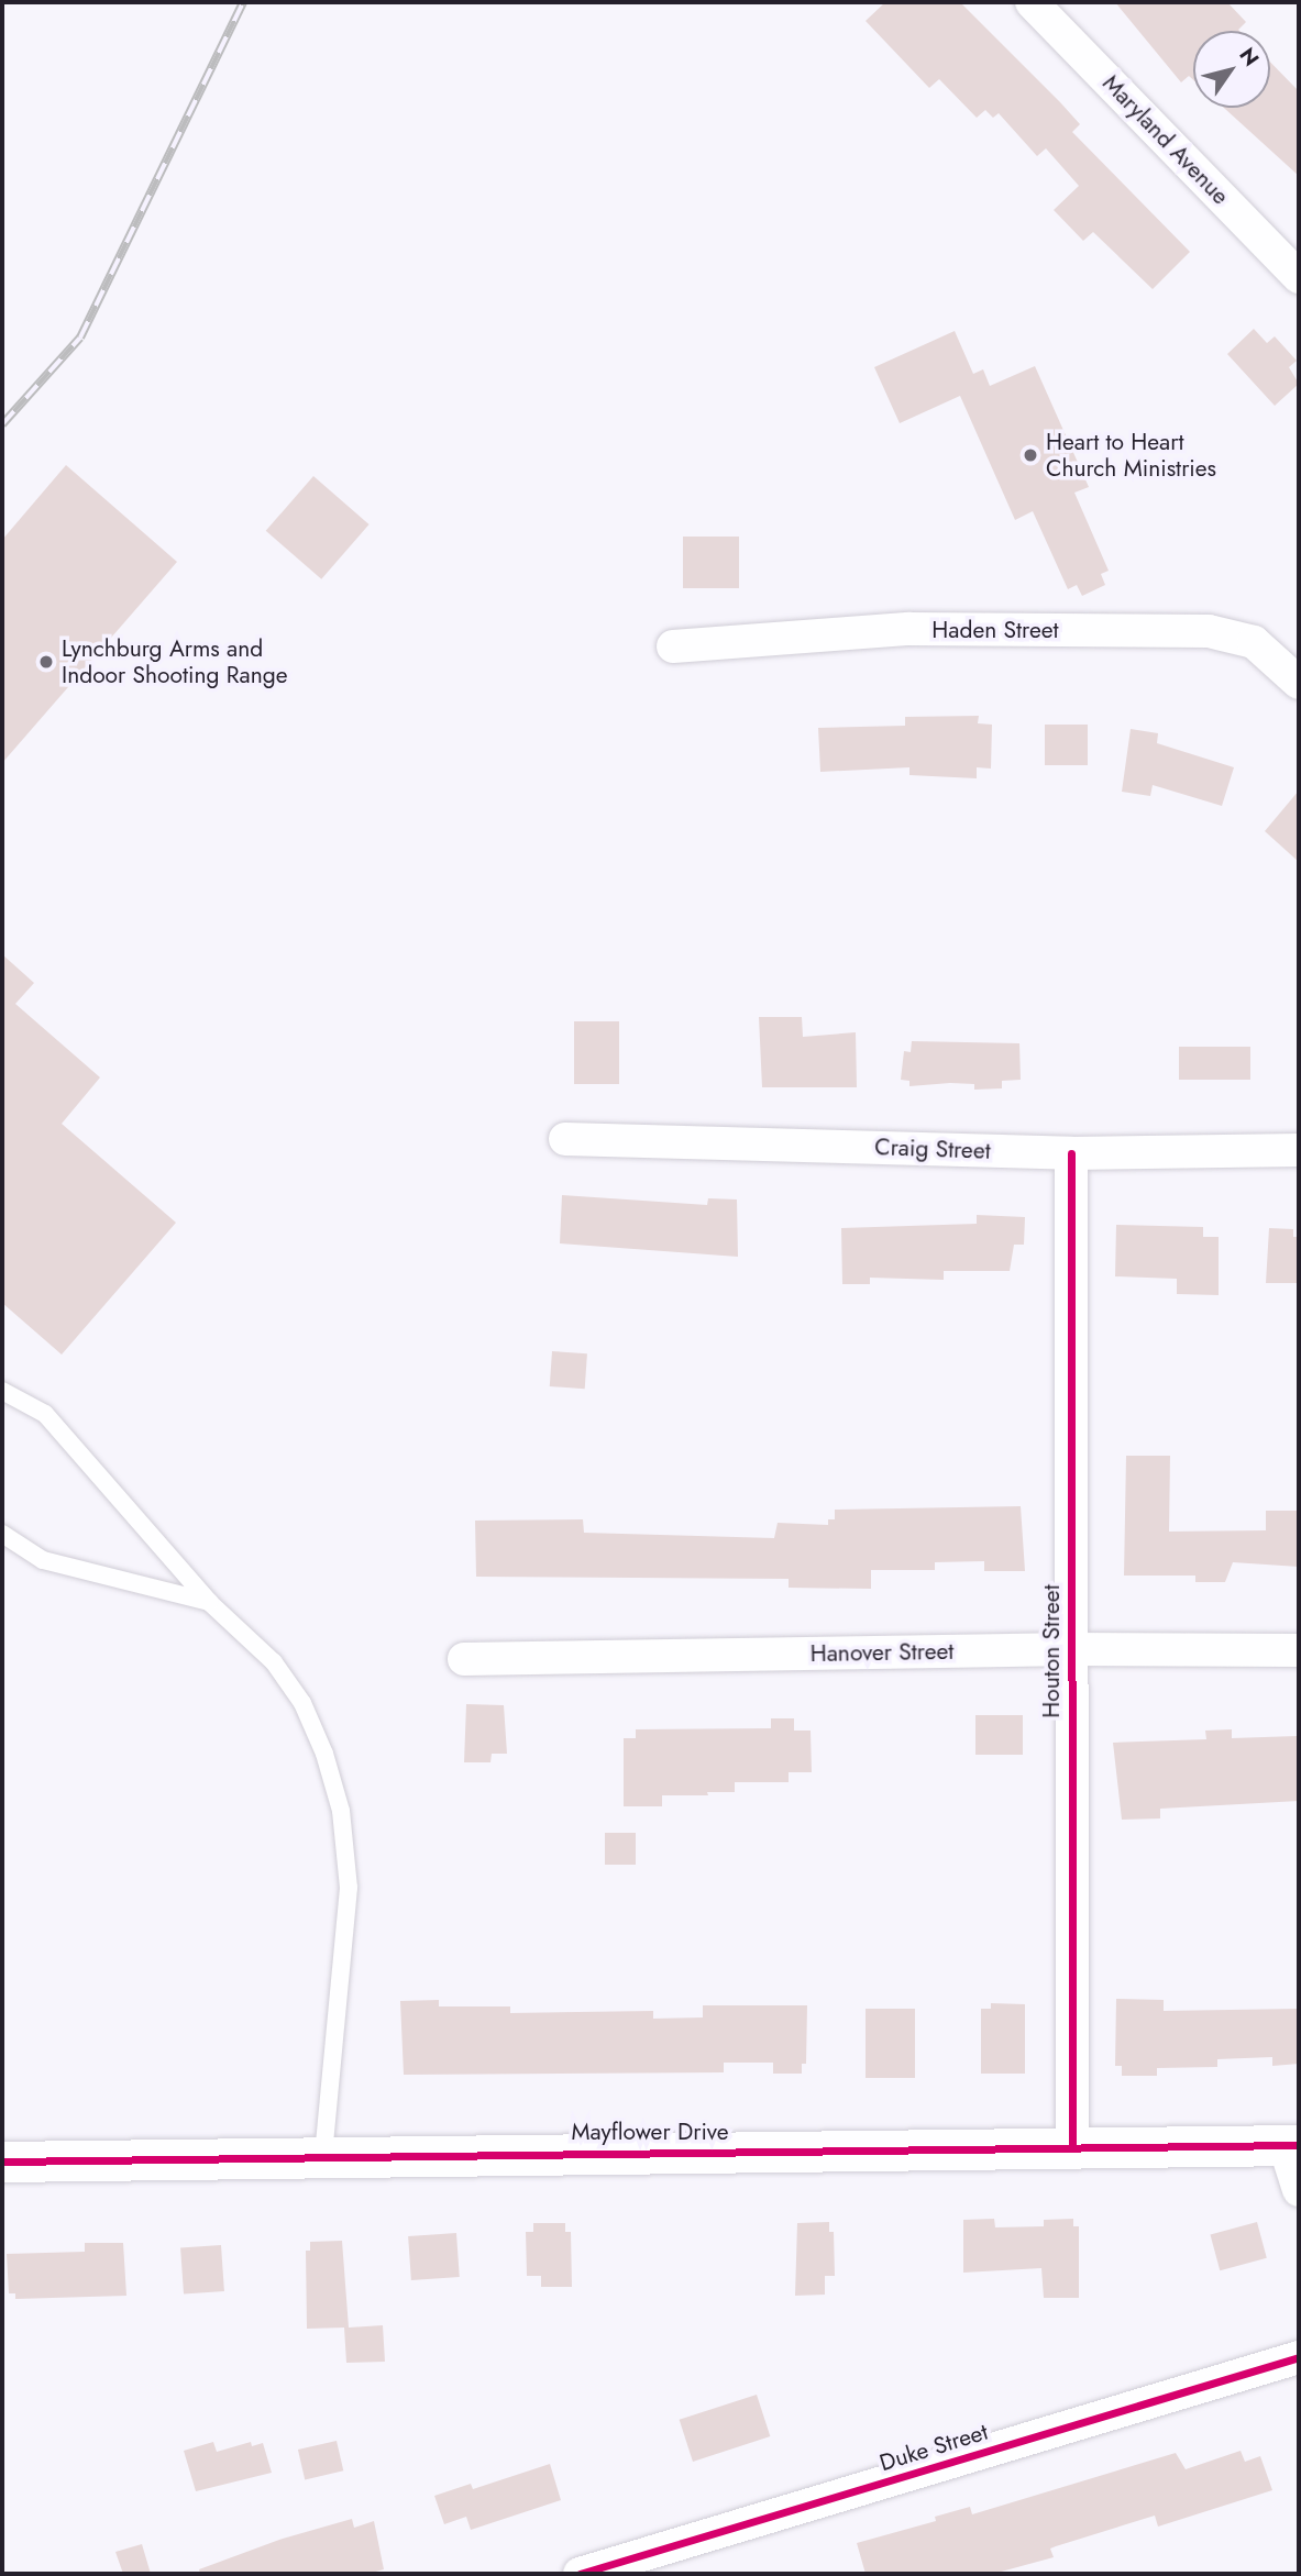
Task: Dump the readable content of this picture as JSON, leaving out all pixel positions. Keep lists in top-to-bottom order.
{
  "streets": {
    "street": [
      "Maryland Avenue",
      "Haden Street",
      "Craig Street",
      "Houton Street",
      "Hanover Street",
      "Mayflower Drive",
      "Duke Street"
    ]
  },
  "crossings": [
    ["Craig Street", "Houton Street"],
    ["Houton Street", "Hanover Street"],
    ["Houton Street", "Mayflower Drive"]
  ],
  "places": ["Heart to Heart Church Ministries", "Lynchburg Arms and Indoor Shooting Range"],
  "north": "top right"
}
